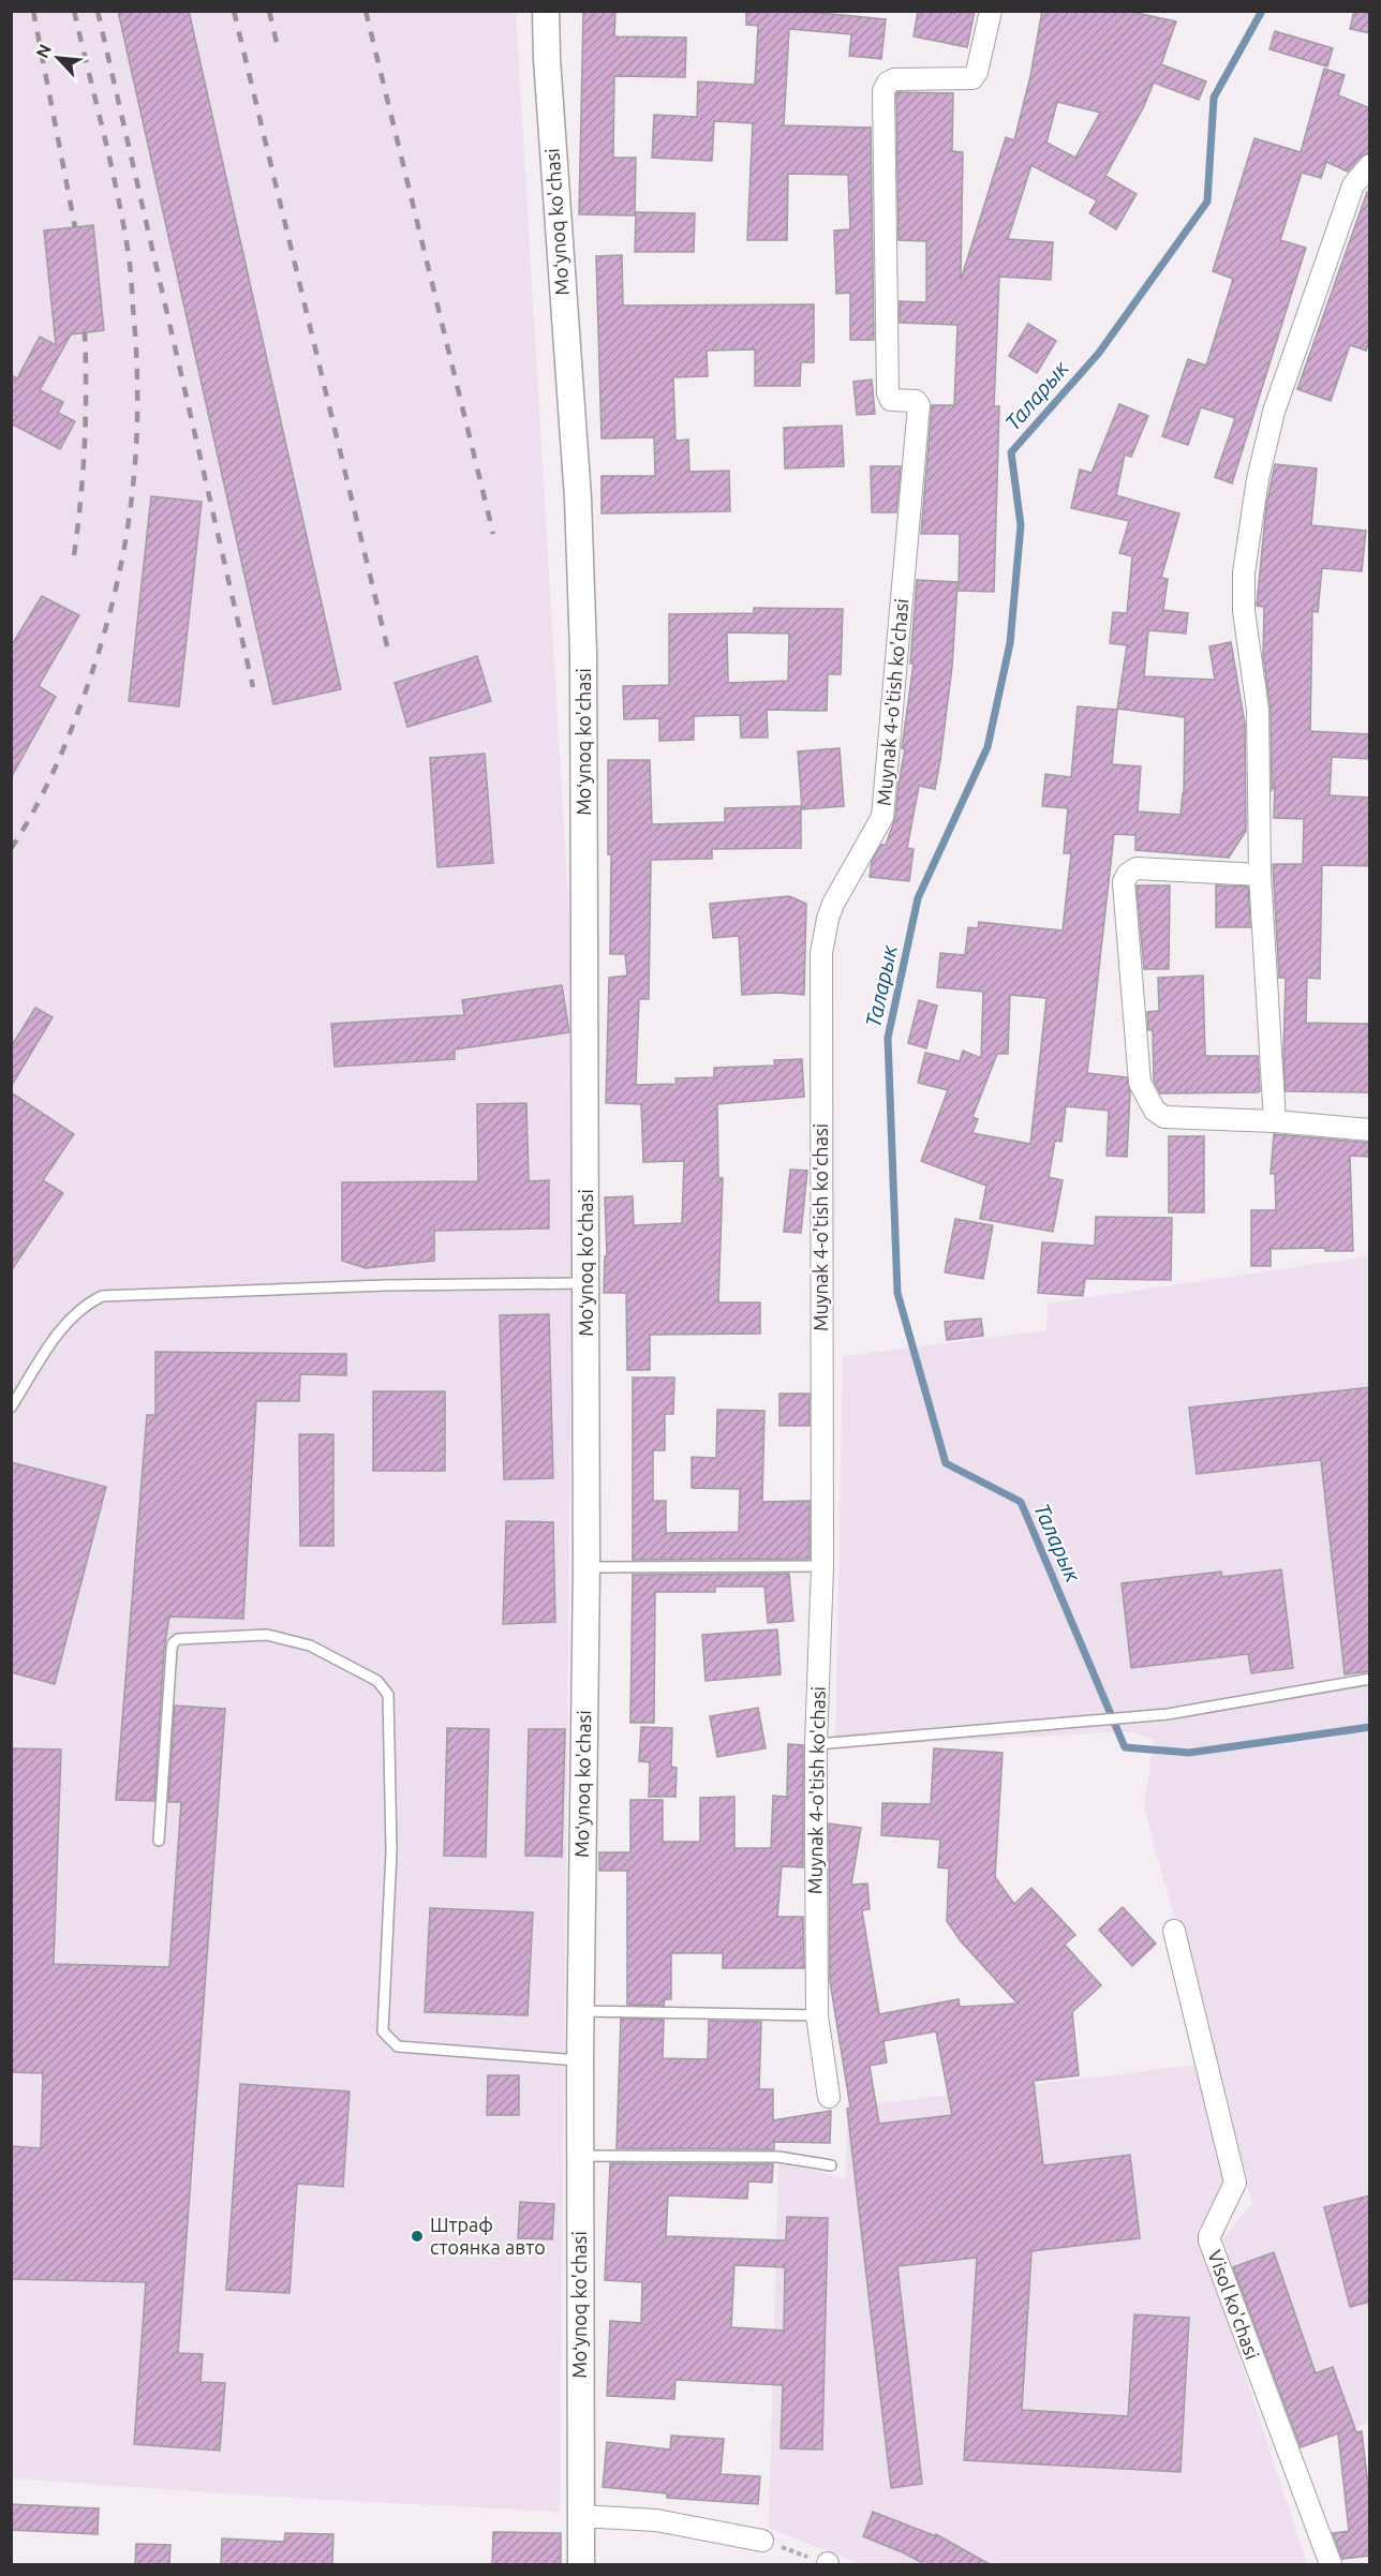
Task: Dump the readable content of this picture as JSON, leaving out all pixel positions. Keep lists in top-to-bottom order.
{
  "streets": {
    "street": ["Moʻynoq ko'chasi", "Muynak 4-o'tish ko'chasi", "Visol ko'chasi"]
  },
  "water": ["Таларык"],
  "places": ["Штраф стоянка авто"],
  "north": "top left"
}
